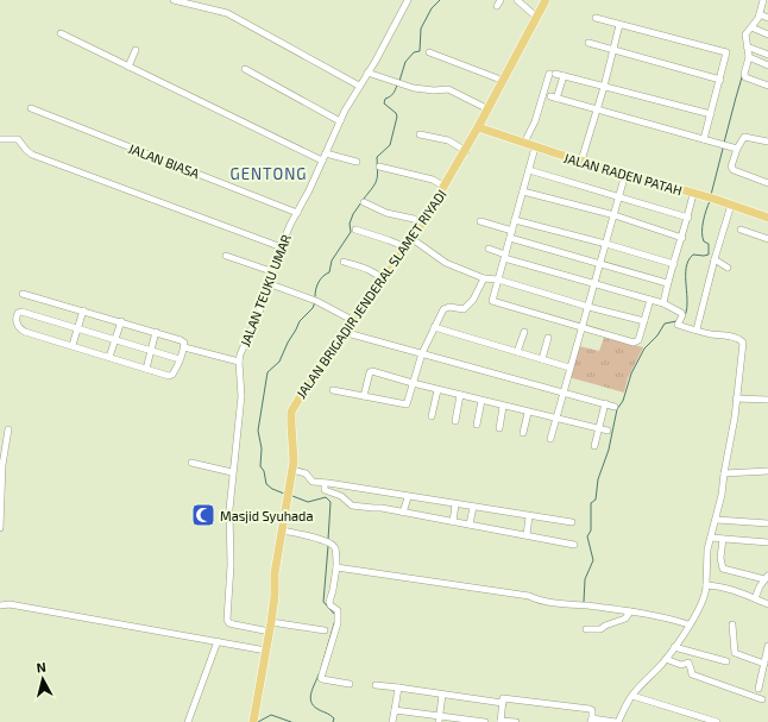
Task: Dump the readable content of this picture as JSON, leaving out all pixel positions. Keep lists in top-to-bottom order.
{
  "streets": {
    "main road": ["JALAN RADEN PATAH", "JALAN BRIGADIR JENDERAL SLAMET RIYADI"],
    "street": ["JALAN BIASA", "JALAN TEUKU UMAR"]
  },
  "crossings": [
    ["JALAN BIASA", "JALAN TEUKU UMAR"],
    ["JALAN RADEN PATAH", "JALAN BRIGADIR JENDERAL SLAMET RIYADI"],
    ["JALAN TEUKU UMAR", "JALAN BRIGADIR JENDERAL SLAMET RIYADI"]
  ],
  "districts": ["GENTONG"],
  "places": {
    "mosque": ["Masjid Syuhada"]
  },
  "north": "top"
}
